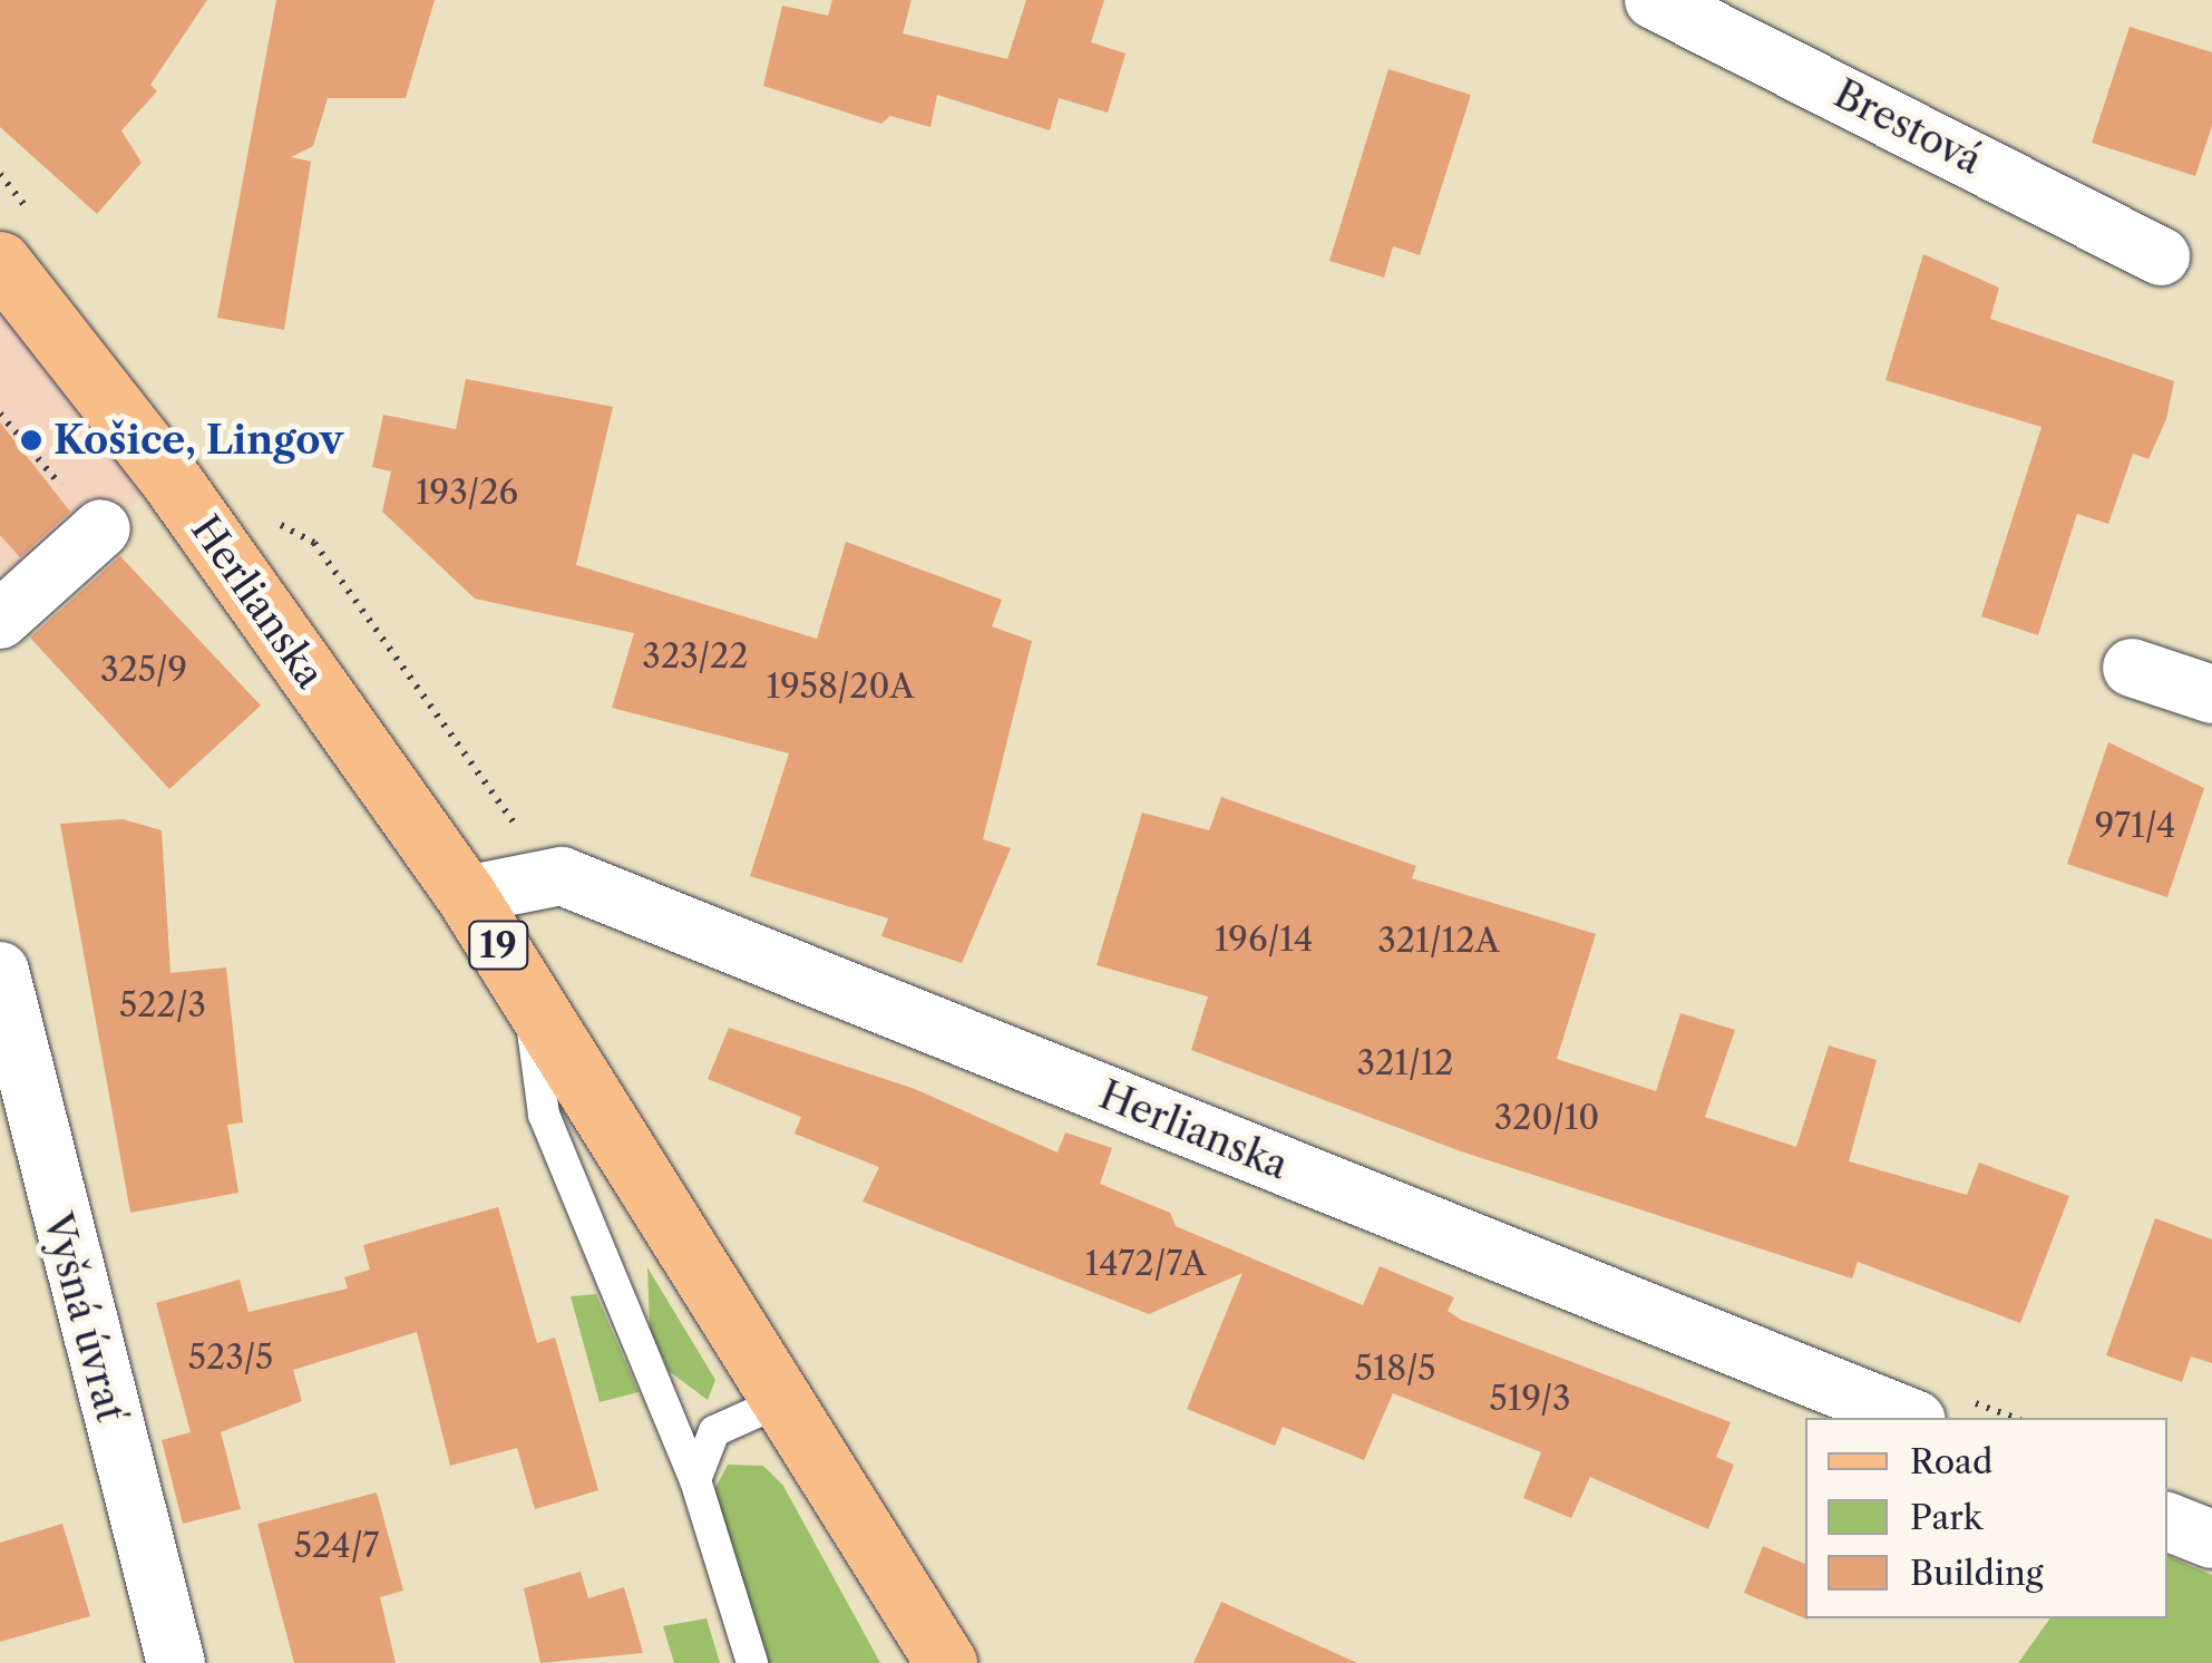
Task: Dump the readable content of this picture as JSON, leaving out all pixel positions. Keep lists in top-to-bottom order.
{
  "streets": {
    "main road": ["Herlianska", "19"],
    "street": ["Brestová", "Vyšná úvrať"]
  },
  "places": ["Košice, Lingov"],
  "house_numbers": [
    "193/26",
    "323/22",
    "325/9",
    "1958/20A",
    "971/4",
    "196/14",
    "321/12A",
    "522/3",
    "321/12",
    "320/10",
    "1472/7A",
    "523/5",
    "518/5",
    "519/3",
    "524/7"
  ],
  "legend": ["Road", "Park", "Building"]
}
